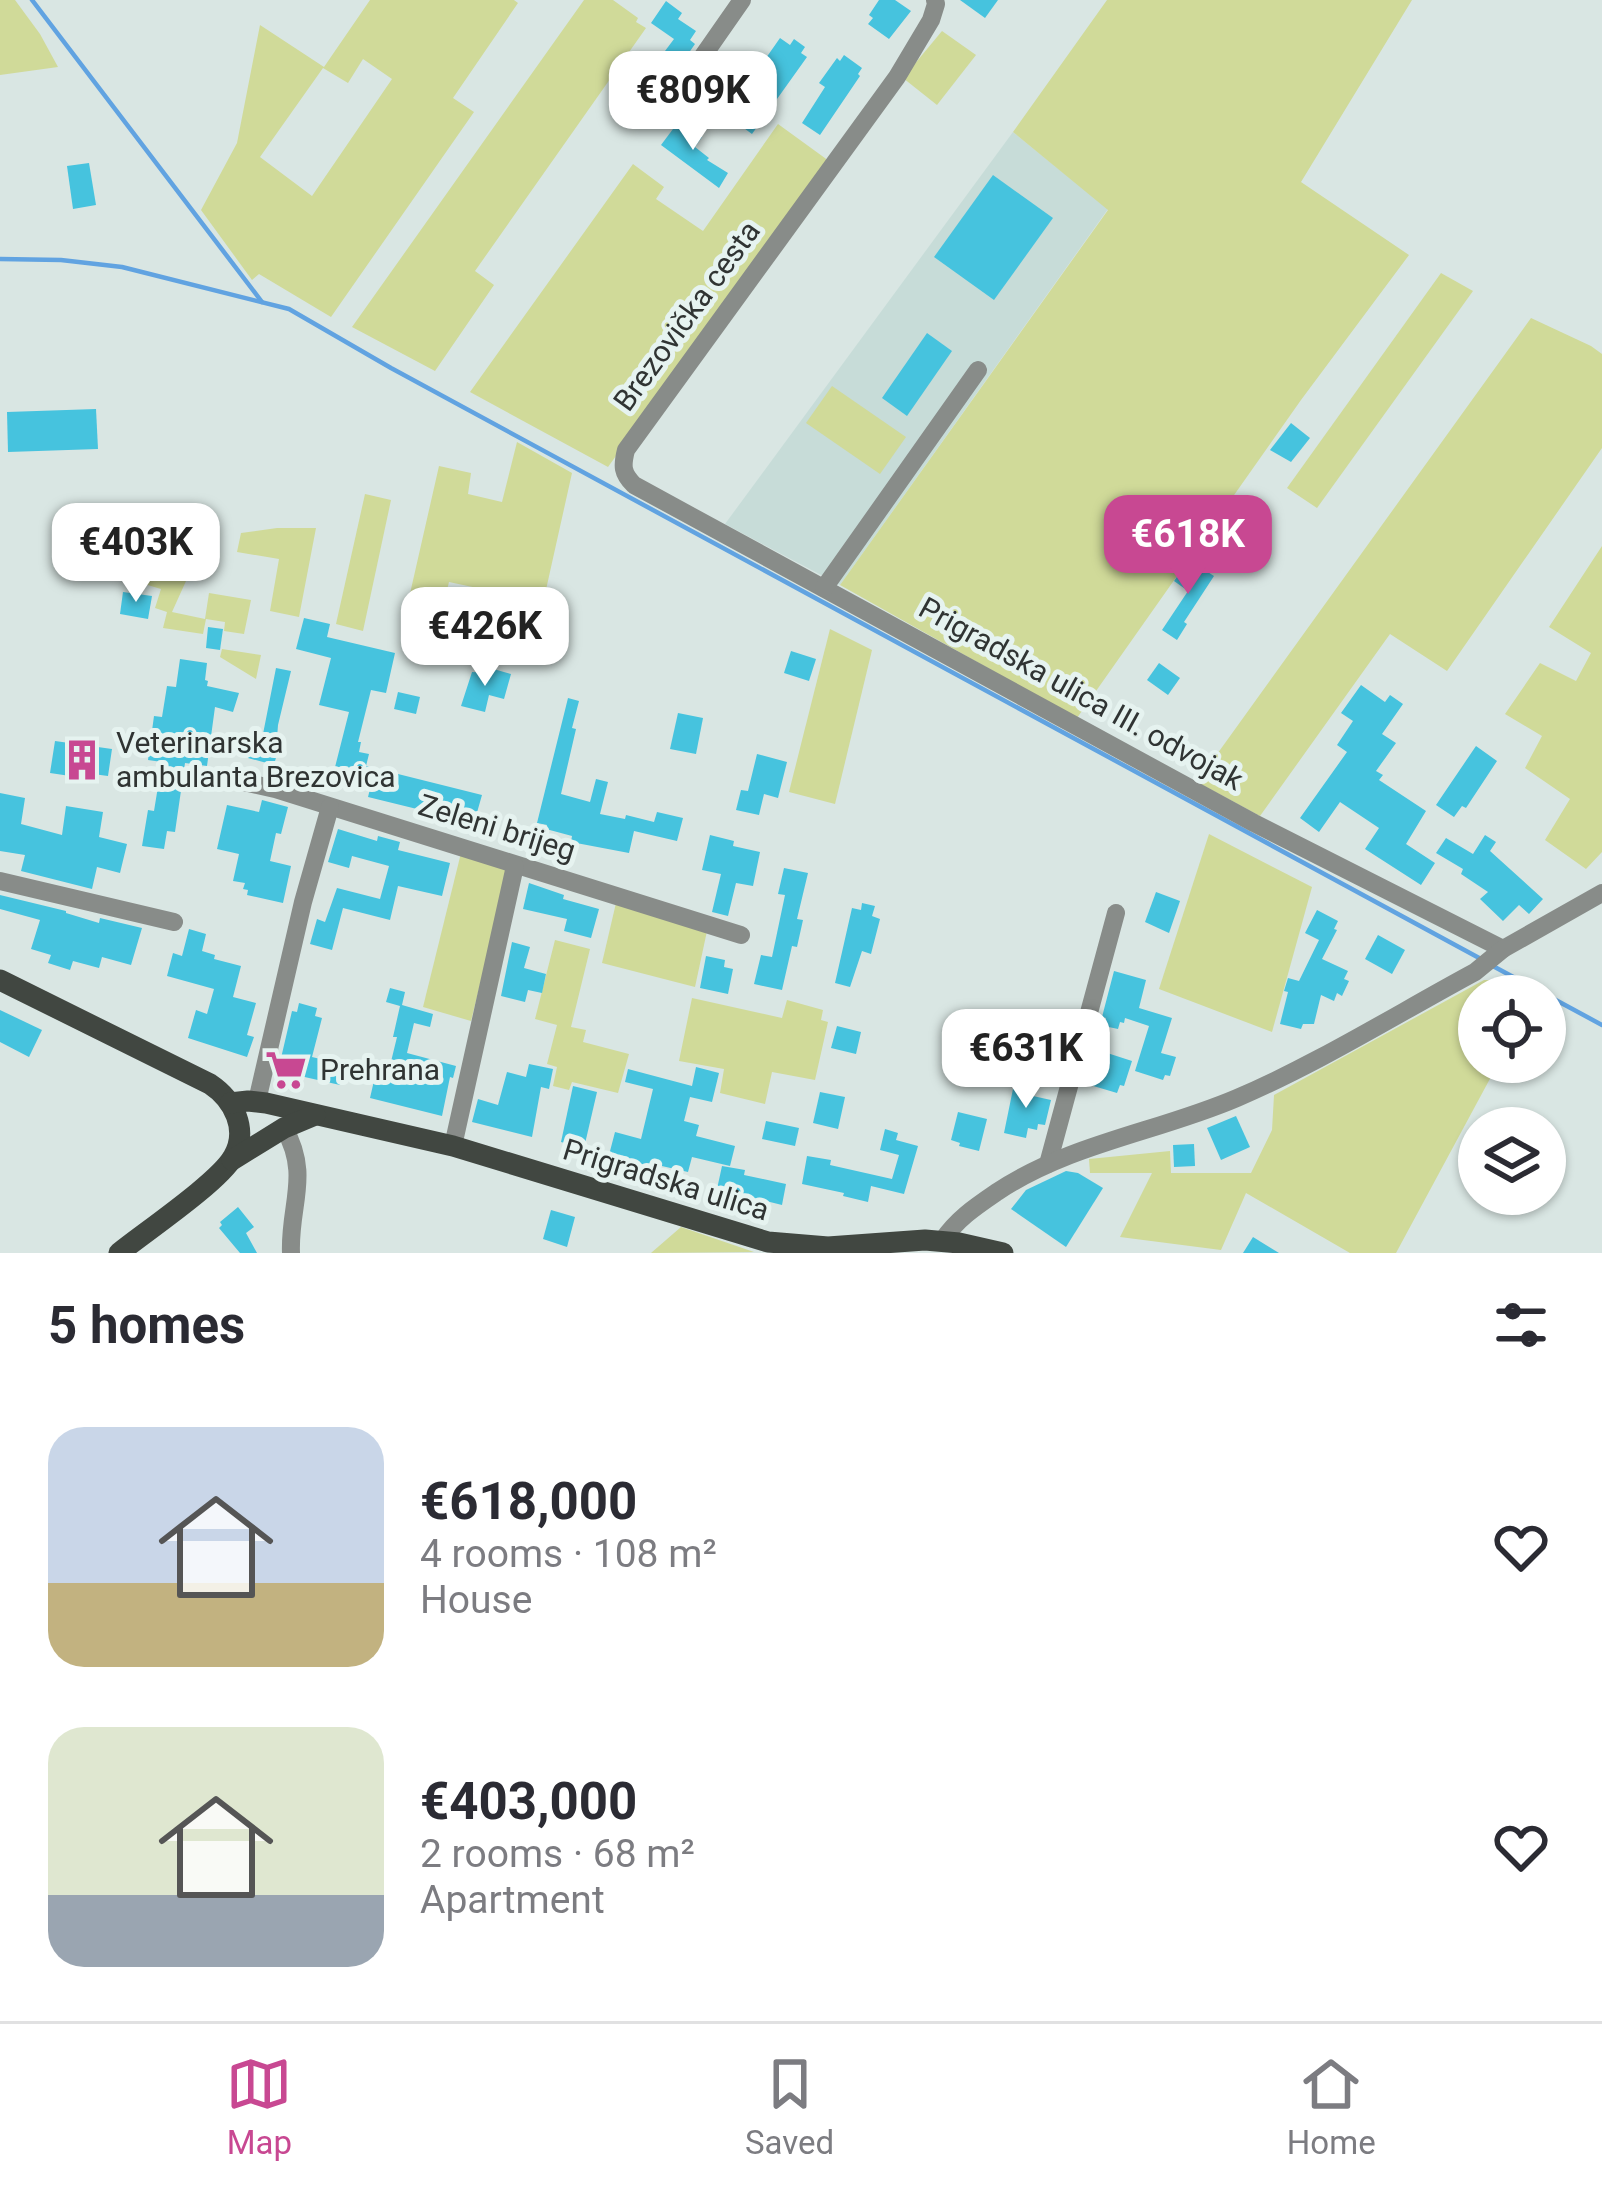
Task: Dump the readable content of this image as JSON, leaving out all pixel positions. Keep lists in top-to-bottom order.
{
  "streets": {
    "main road": ["Prigradska ulica"],
    "street": ["Brezovička cesta", "Prigradska ulica III. odvojak", "Zeleni brijeg"]
  },
  "crossings": [
    ["Brezovička cesta", "Prigradska ulica III. odvojak"]
  ],
  "places": {
    "building": ["Veterinarska ambulanta Brezovica"],
    "supermarket": ["Prehrana"]
  },
  "page": {
    "price": [
      "€809K",
      "€618K",
      "€403K",
      "€426K",
      "€631K"
    ],
    "heading": "5 homes",
    "list": [
      {
        "name": "€618,000",
        "note": "4 rooms · 108 m² · House"
      },
      {
        "name": "€403,000",
        "note": "2 rooms · 68 m² · Apartment"
      }
    ],
    "tabs": ["Map", "Saved", "Home"]
  }
}
